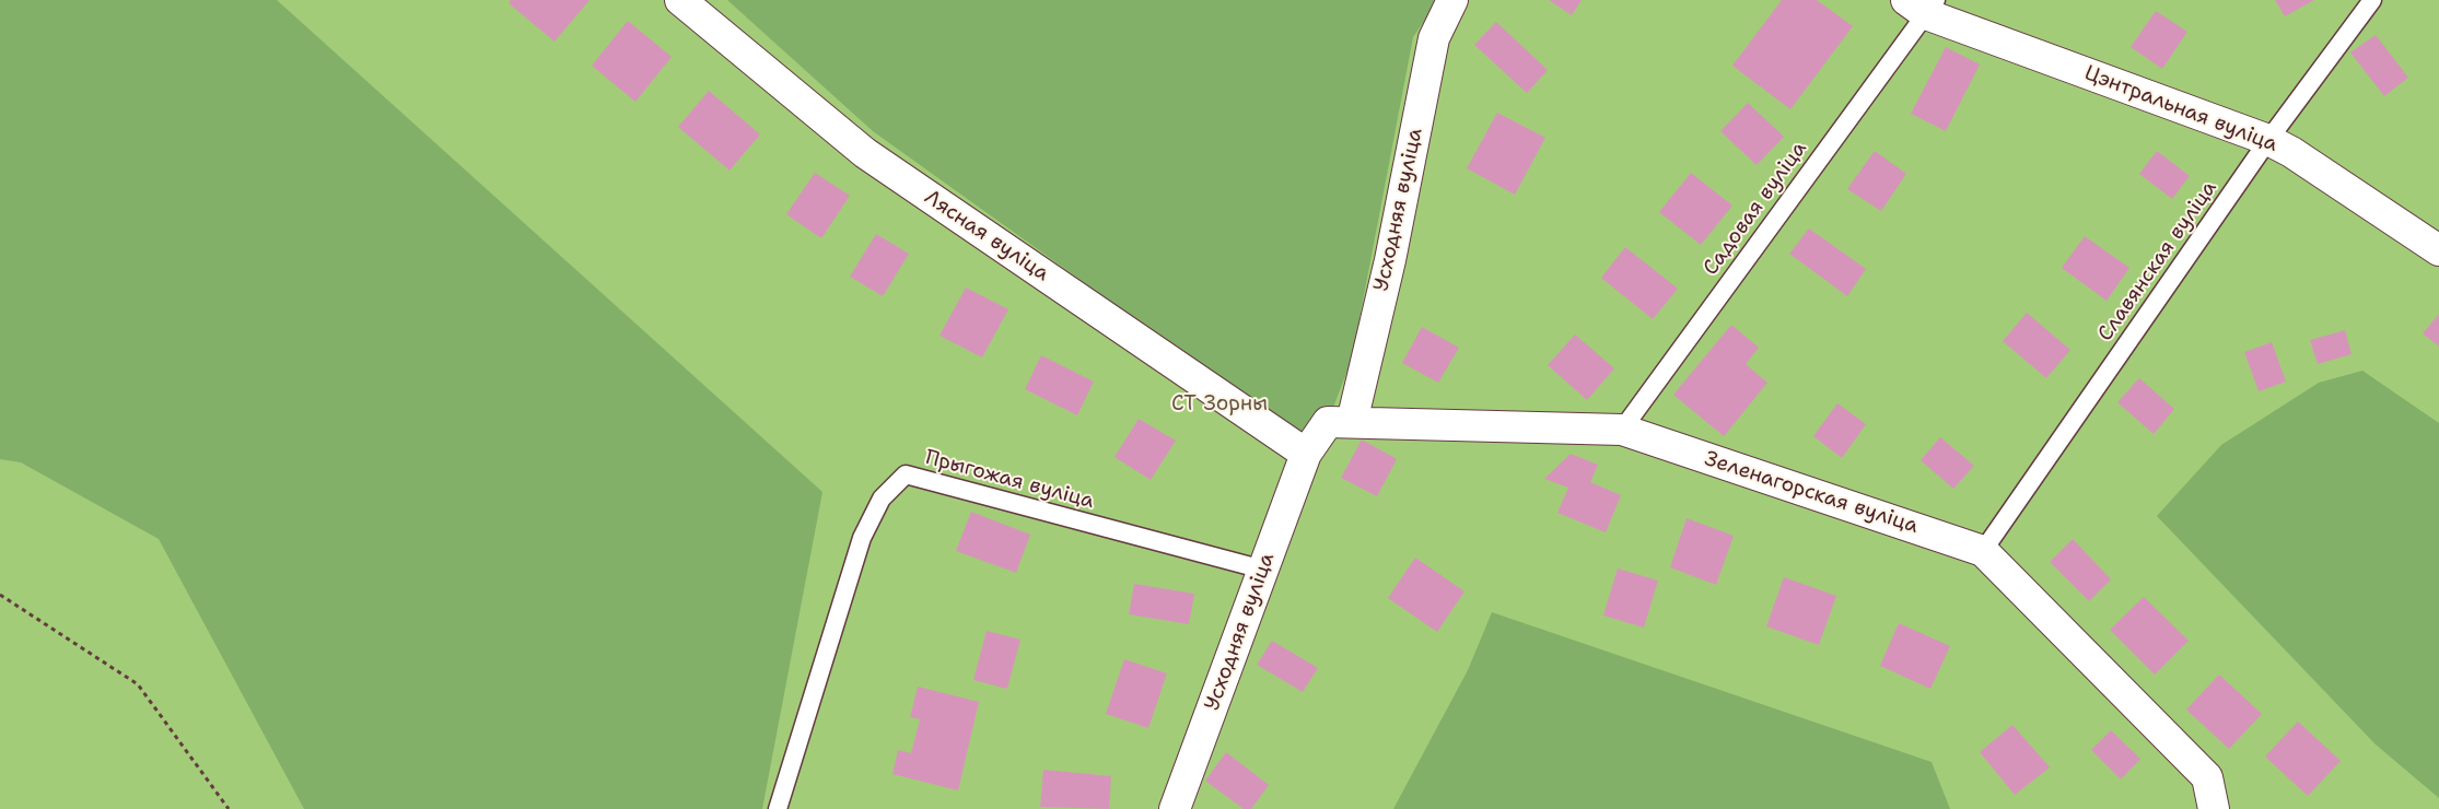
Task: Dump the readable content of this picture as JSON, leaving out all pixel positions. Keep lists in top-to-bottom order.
{
  "streets": {
    "street": [
      "Цэнтральная вуліца",
      "Усходняя вуліца",
      "Лясная вуліца",
      "Зеленагорская вуліца"
    ],
    "lane": ["Садовая вуліца", "Славянская вуліца", "Прыгожая вуліца"]
  },
  "crossings": [
    ["Цэнтральная вуліца", "Садовая вуліца"],
    ["Цэнтральная вуліца", "Славянская вуліца"],
    ["Садовая вуліца", "Зеленагорская вуліца"],
    ["Усходняя вуліца", "Лясная вуліца"],
    ["Усходняя вуліца", "Прыгожая вуліца"],
    ["Усходняя вуліца", "Зеленагорская вуліца"],
    ["Лясная вуліца", "Зеленагорская вуліца"],
    ["Славянская вуліца", "Зеленагорская вуліца"]
  ],
  "parks": ["СТ Зорны"]
}
